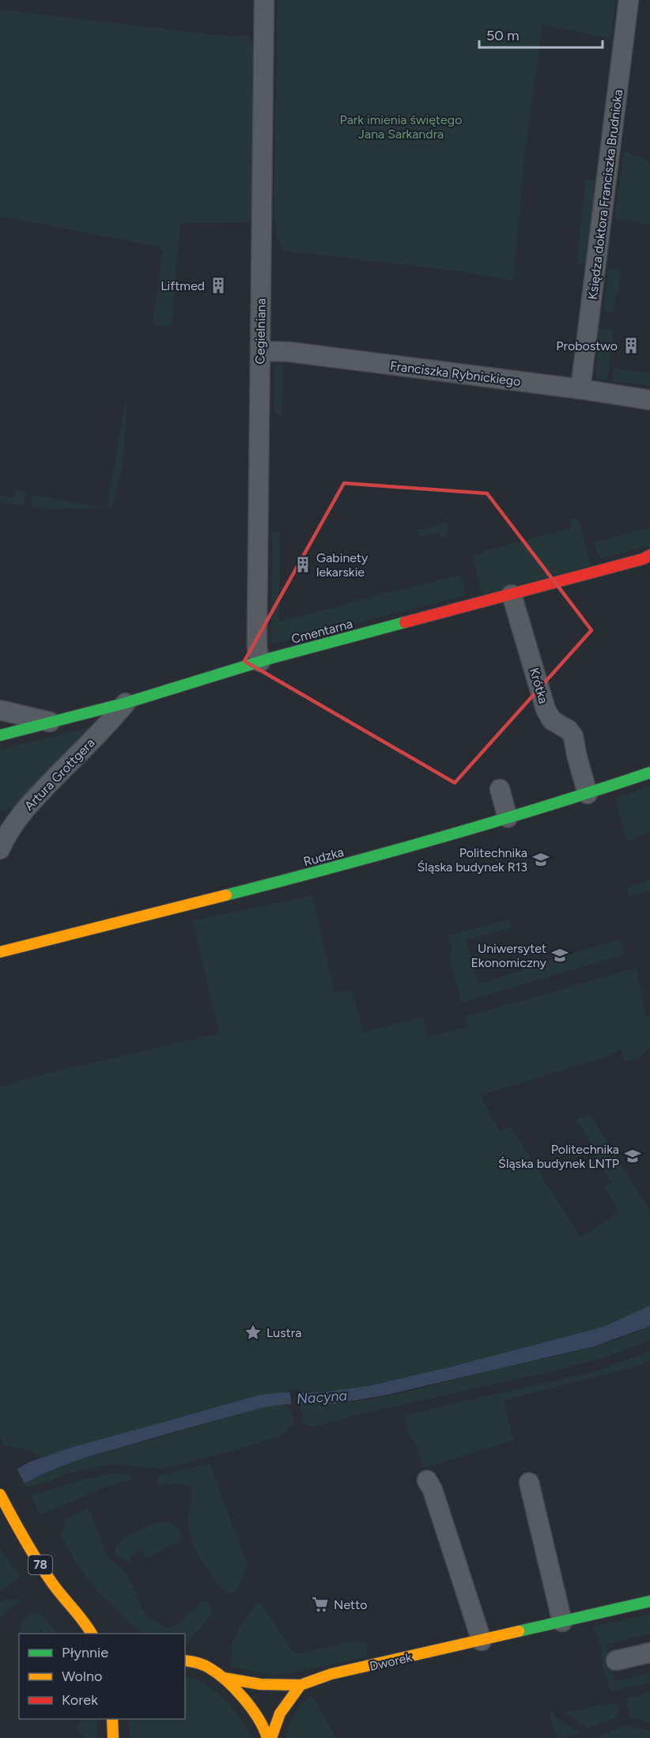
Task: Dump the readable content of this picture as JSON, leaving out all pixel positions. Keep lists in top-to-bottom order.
{
  "streets": {
    "street": [
      "Księdza doktora Franciszka Brudnioka",
      "Cegielniana",
      "Franciszka Rybnickiego",
      "Cmentarna",
      "Krótka",
      "Artura Grottgera",
      "Rudzka",
      "78",
      "Dworek"
    ]
  },
  "crossings": [
    ["Księdza doktora Franciszka Brudnioka", "Franciszka Rybnickiego"],
    ["Cegielniana", "Franciszka Rybnickiego"],
    ["Cegielniana", "Cmentarna"],
    ["Cmentarna", "Krótka"],
    ["Cmentarna", "Artura Grottgera"],
    ["Krótka", "Rudzka"]
  ],
  "water": ["Nacyna"],
  "parks": ["Park imienia świętego Jana Sarkandra"],
  "places": {
    "building": ["Liftmed", "Probostwo", "Gabinety lekarskie"],
    "school or university": ["Politechnika Śląska budynek R13", "Uniwersytet Ekonomiczny", "Politechnika Śląska budynek LNTP"],
    "place": ["Lustra"],
    "supermarket": ["Netto"]
  },
  "legend": ["Płynnie", "Wolno", "Korek"],
  "scale_bar": "50 m"
}
